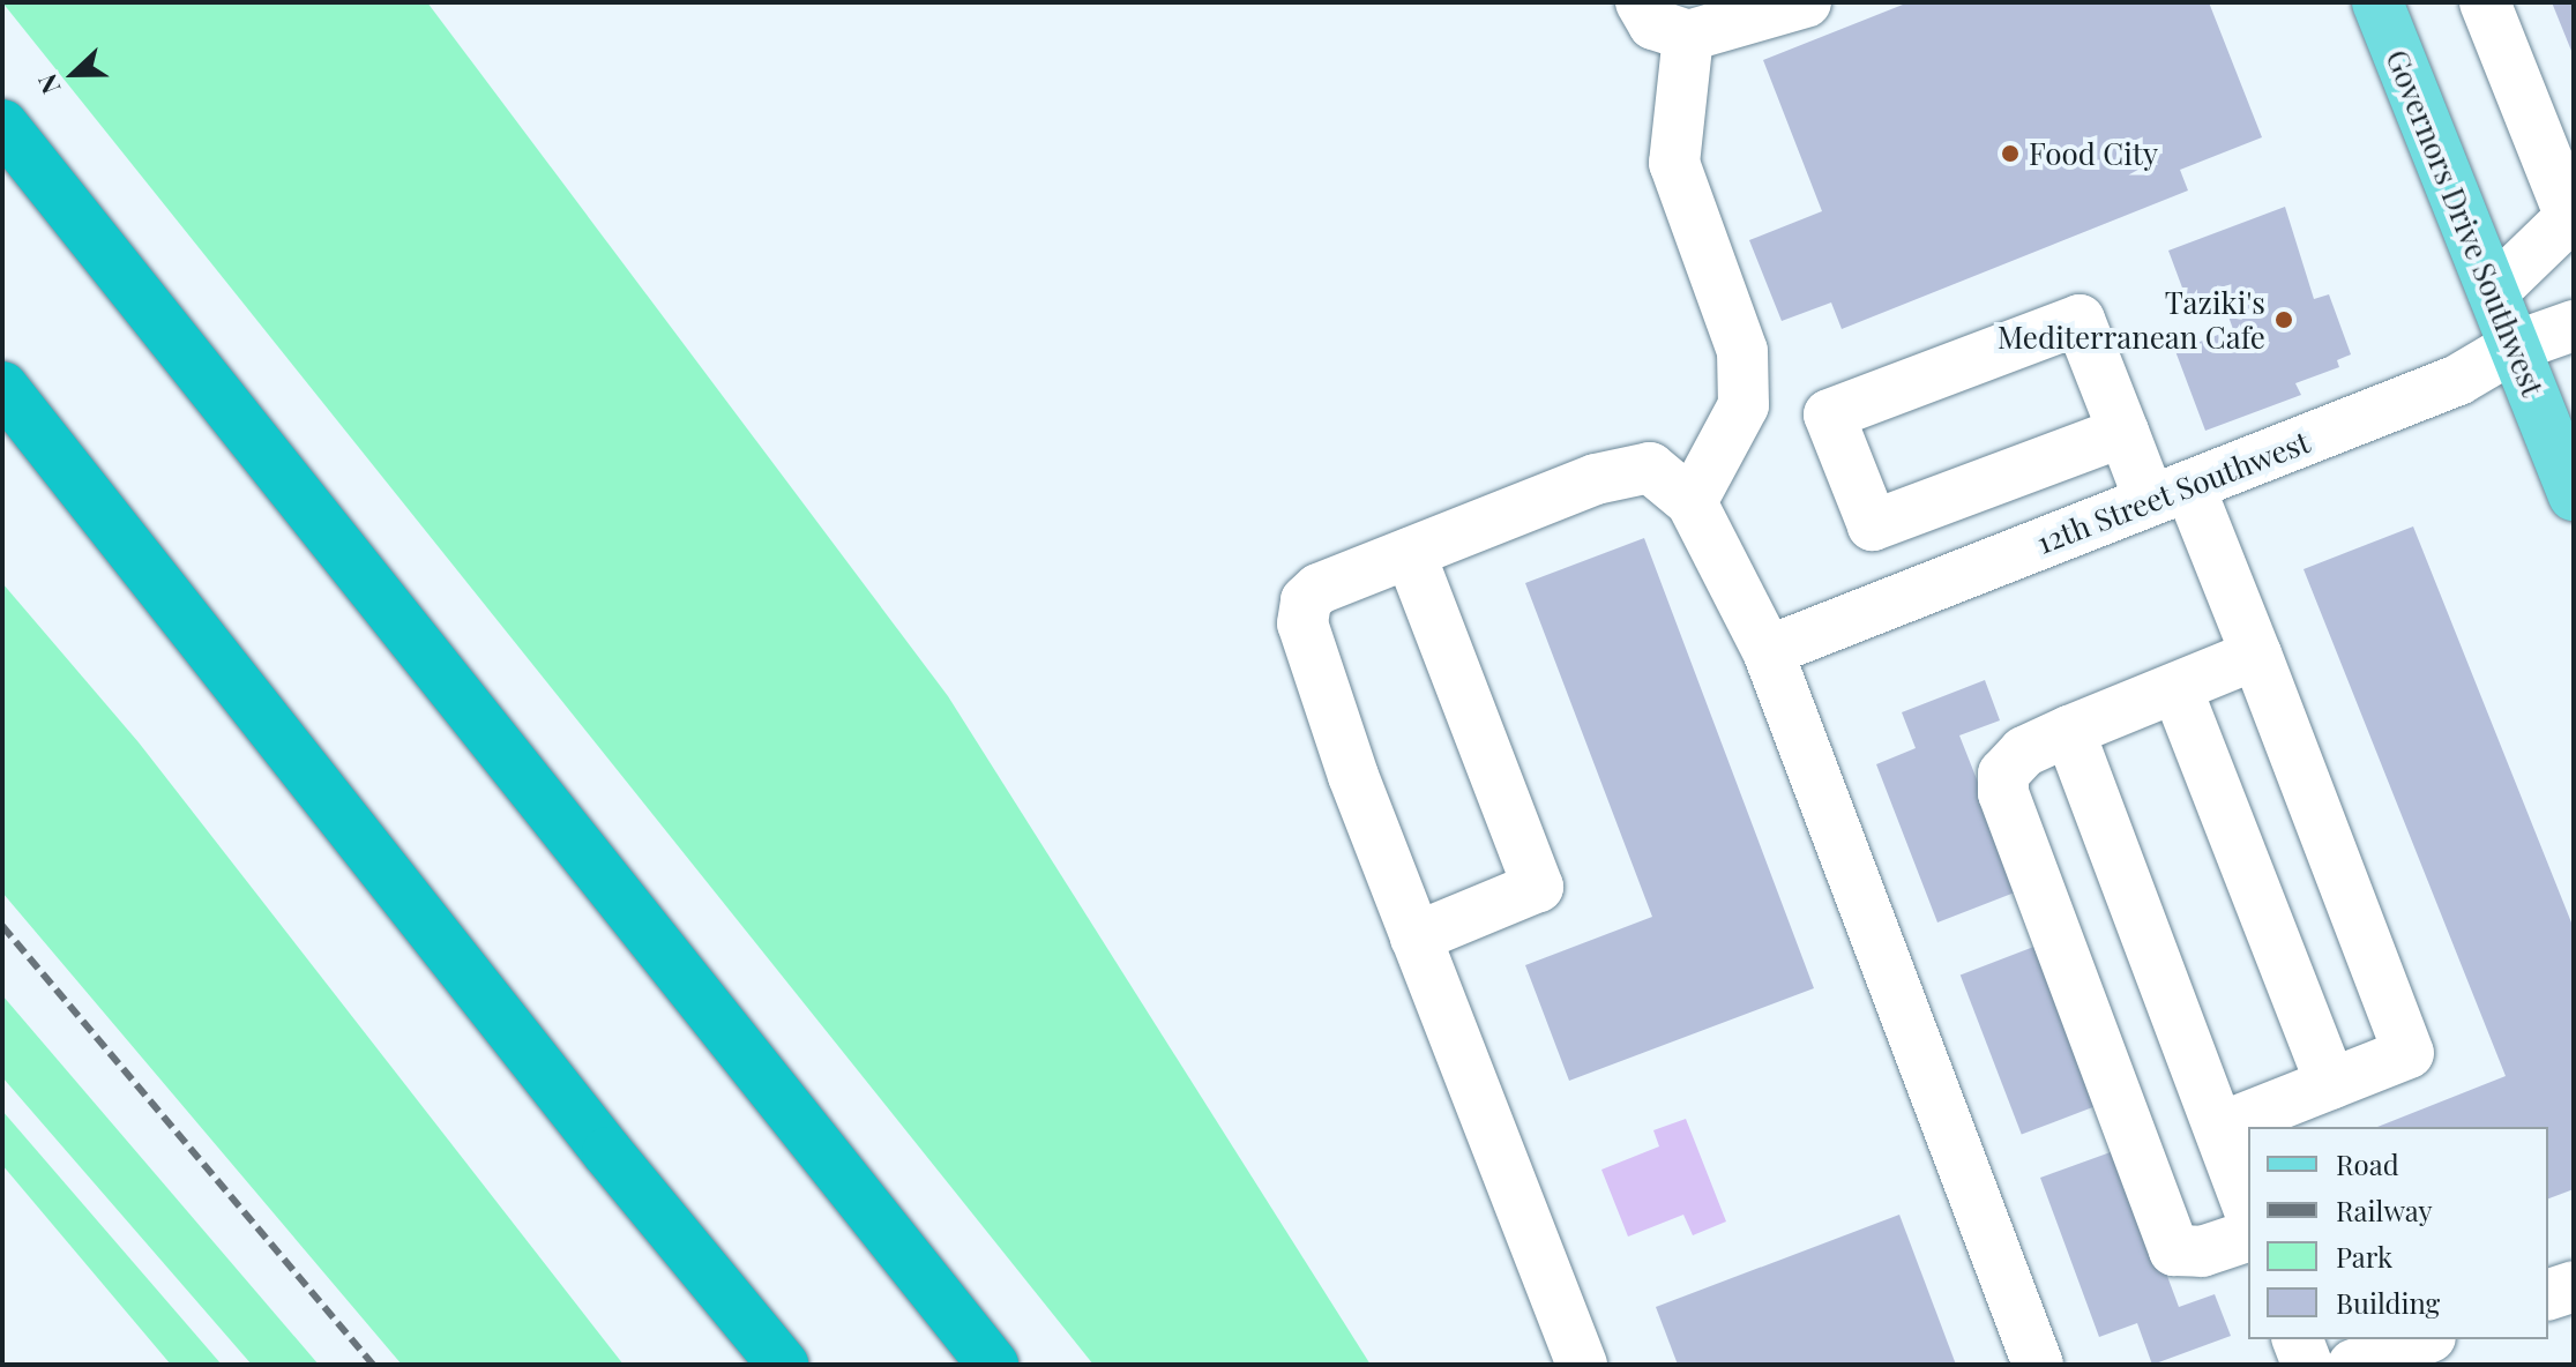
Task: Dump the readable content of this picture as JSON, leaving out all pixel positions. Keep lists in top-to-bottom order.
{
  "streets": {
    "main road": ["Governors Drive Southwest"],
    "street": ["12th Street Southwest"]
  },
  "crossings": [
    ["Governors Drive Southwest", "12th Street Southwest"]
  ],
  "places": ["Food City", "Taziki's Mediterranean Cafe"],
  "legend": [
    "Road",
    "Railway",
    "Park",
    "Building"
  ],
  "north": "left"
}
